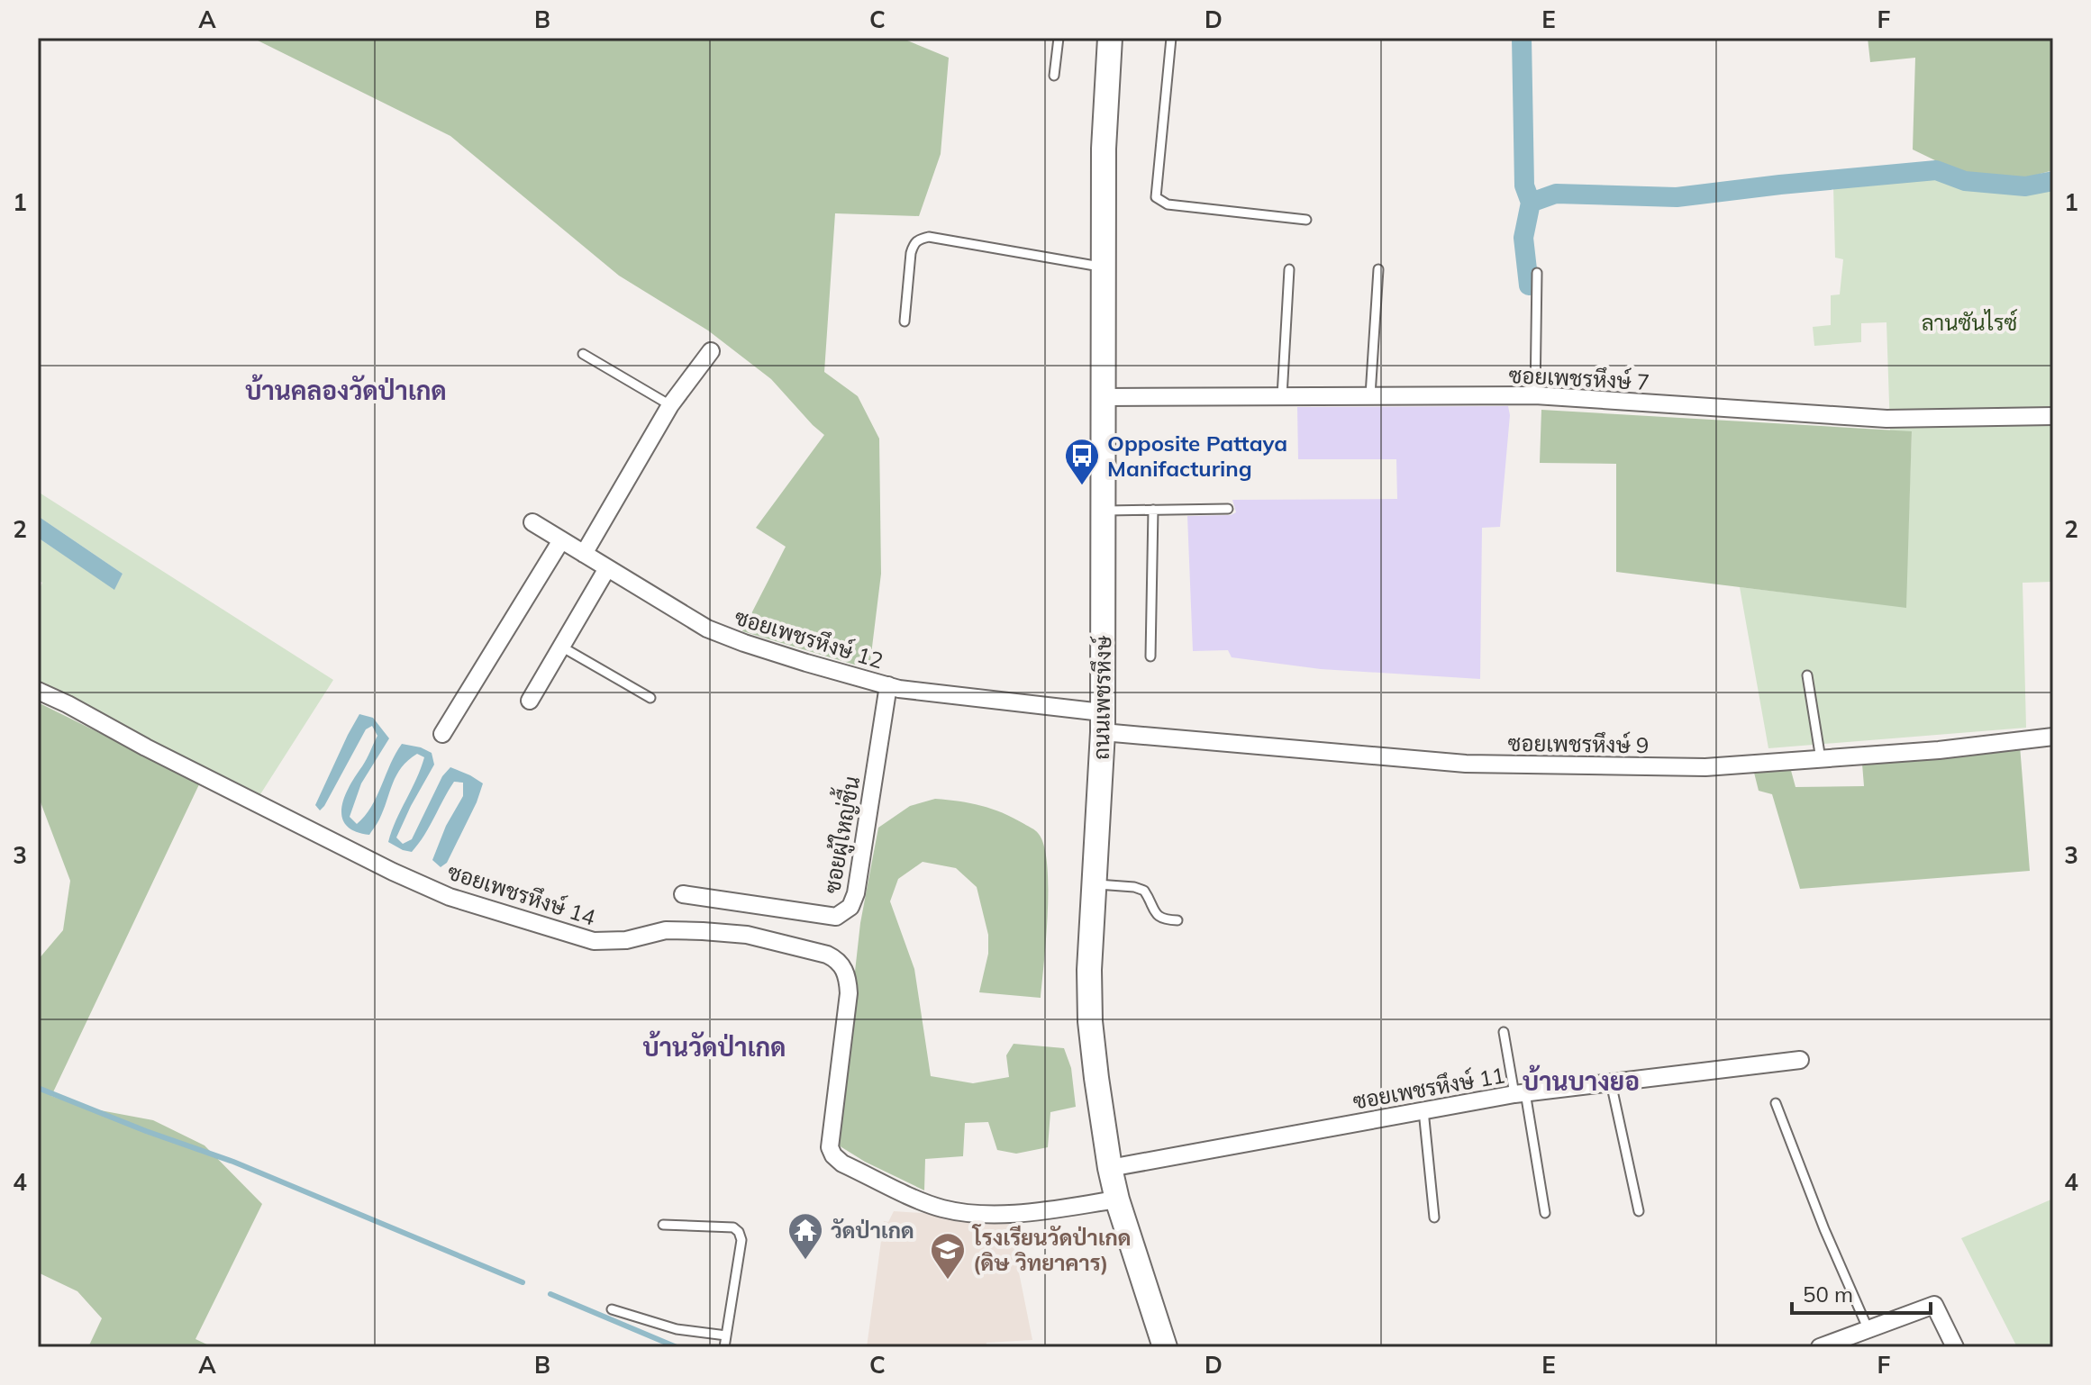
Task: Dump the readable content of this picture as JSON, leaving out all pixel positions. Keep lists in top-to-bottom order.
{
  "streets": {
    "main road": ["ถนนเพชรหึงษ์"],
    "street": [
      "ซอยเพชรหึงษ์ 7",
      "ซอยเพชรหึงษ์ 12",
      "ซอยเพชรหึงษ์ 9",
      "ซอยผู้ใหญ่ชื้น",
      "ซอยเพชรหึงษ์ 14",
      "ซอยเพชรหึงษ์ 11"
    ]
  },
  "crossings": [
    ["ซอยเพชรหึงษ์ 7", "ถนนเพชรหึงษ์"],
    ["ซอยเพชรหึงษ์ 12", "ถนนเพชรหึงษ์"],
    ["ซอยเพชรหึงษ์ 12", "ซอยเพชรหึงษ์ 9"],
    ["ซอยเพชรหึงษ์ 12", "ซอยผู้ใหญ่ชื้น"],
    ["ถนนเพชรหึงษ์", "ซอยเพชรหึงษ์ 9"],
    ["ถนนเพชรหึงษ์", "ซอยเพชรหึงษ์ 14"],
    ["ถนนเพชรหึงษ์", "ซอยเพชรหึงษ์ 11"]
  ],
  "districts": ["บ้านคลองวัดป่าเกด", "บ้านวัดป่าเกด", "บ้านบางยอ"],
  "parks": ["ลานซันไรซ์"],
  "places": {
    "bus stop": ["Opposite Pattaya Manifacturing"],
    "temple": ["วัดป่าเกด"],
    "school or university": ["โรงเรียนวัดป่าเกด (ดิษ วิทยาคาร)"]
  },
  "scale_bar": "50 m",
  "grid": {
    "columns": [
      "A",
      "B",
      "C",
      "D",
      "E",
      "F"
    ],
    "rows": [
      "1",
      "2",
      "3",
      "4"
    ]
  }
}
